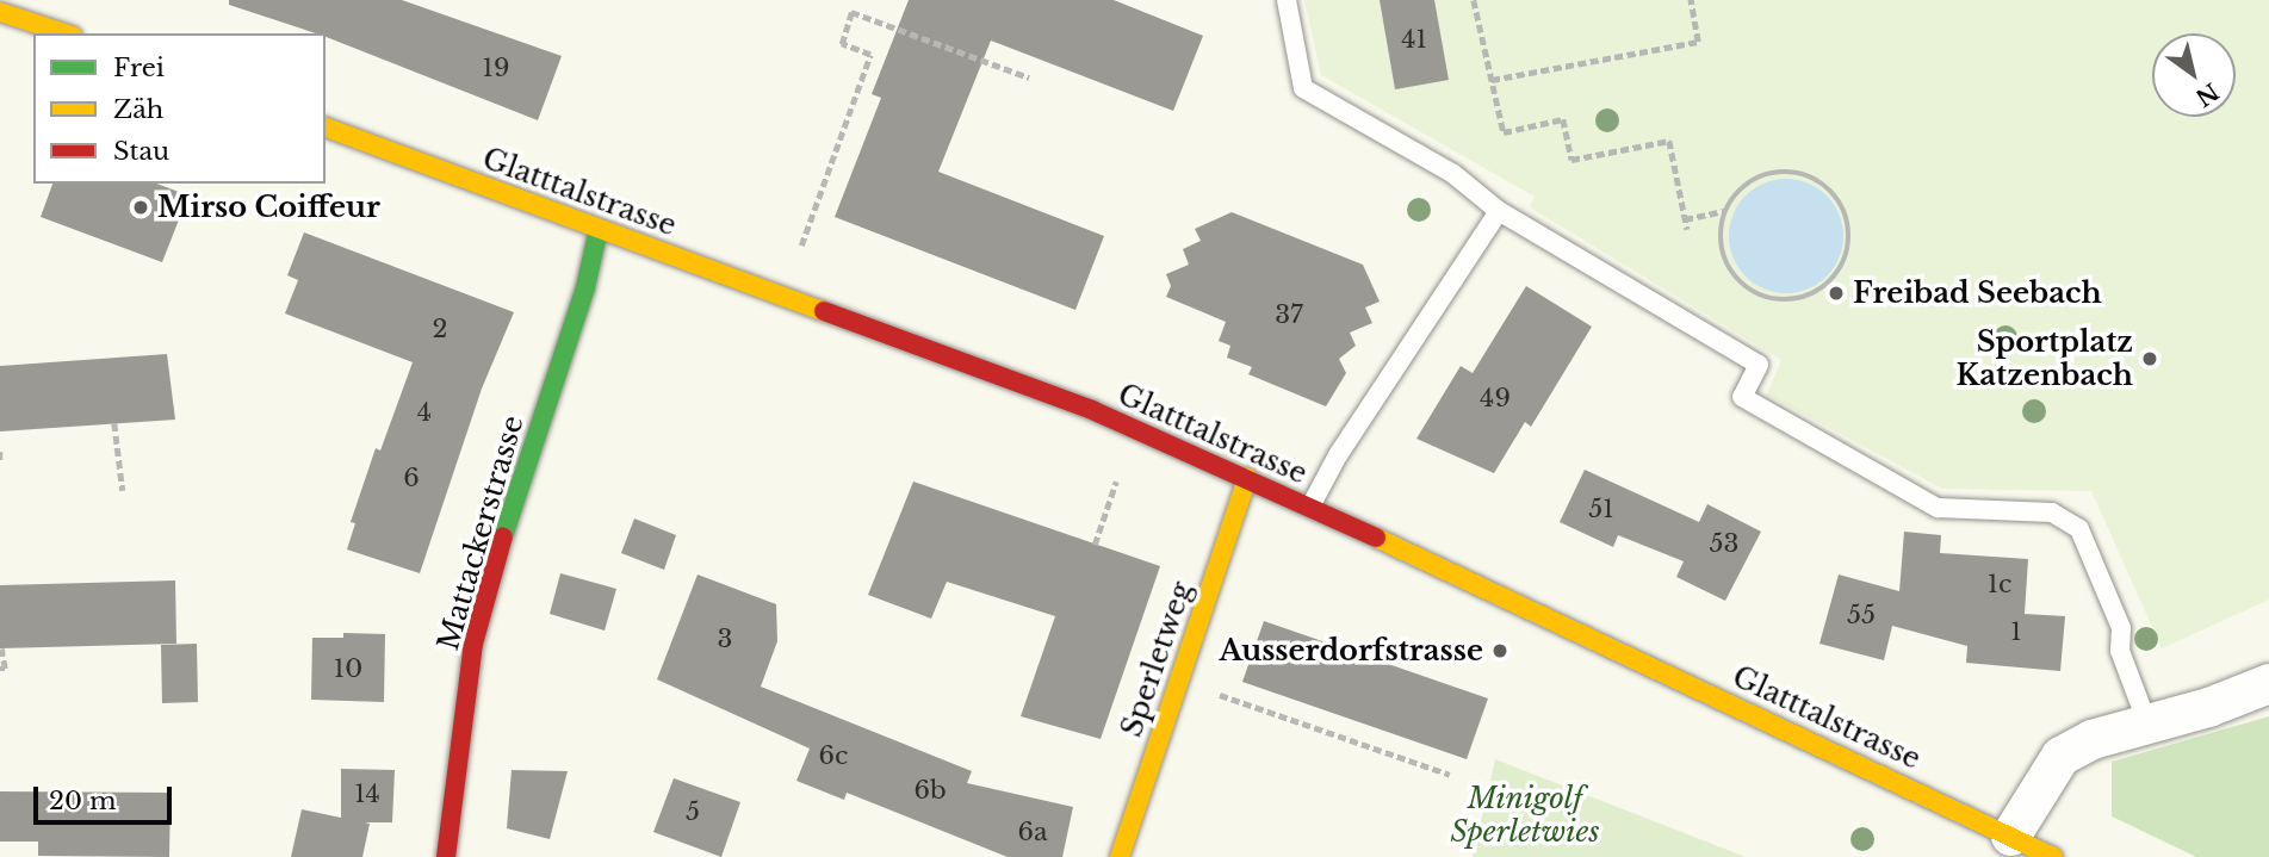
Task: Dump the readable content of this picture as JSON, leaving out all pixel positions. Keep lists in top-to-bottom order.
{
  "streets": {
    "main road": ["Glatttalstrasse", "Mattackerstrasse", "Sperletweg"]
  },
  "crossings": [
    ["Glatttalstrasse", "Mattackerstrasse"],
    ["Glatttalstrasse", "Sperletweg"]
  ],
  "parks": ["Minigolf Sperletwies"],
  "places": [
    "Mirso Coiffeur",
    "Freibad Seebach",
    "Sportplatz Katzenbach",
    "Ausserdorfstrasse"
  ],
  "house_numbers": [
    "41",
    "19",
    "37",
    "2",
    "49",
    "4",
    "6",
    "51",
    "53",
    "1c",
    "55",
    "1",
    "3",
    "10",
    "6c",
    "6b",
    "14",
    "5",
    "6a"
  ],
  "legend": ["Frei", "Zäh", "Stau"],
  "scale_bar": "20 m",
  "north": "bottom right"
}
